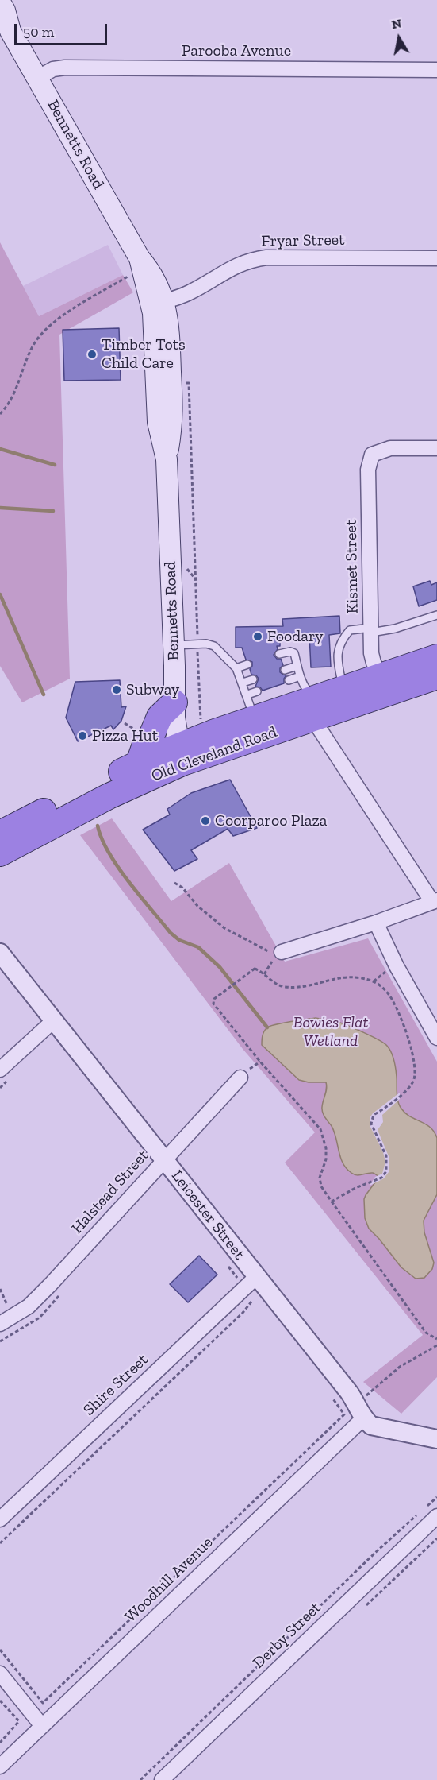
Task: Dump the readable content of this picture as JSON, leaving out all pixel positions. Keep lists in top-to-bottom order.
{
  "streets": {
    "highway": ["Old Cleveland Road"],
    "main road": ["Bennetts Road"],
    "street": [
      "Parooba Avenue",
      "Fryar Street",
      "Kismet Street",
      "Halstead Street",
      "Leicester Street",
      "Shire Street",
      "Woodhill Avenue",
      "Derby Street"
    ]
  },
  "crossings": [
    ["Parooba Avenue", "Bennetts Road"],
    ["Bennetts Road", "Fryar Street"],
    ["Bennetts Road", "Old Cleveland Road"],
    ["Kismet Street", "Old Cleveland Road"],
    ["Halstead Street", "Leicester Street"],
    ["Leicester Street", "Shire Street"],
    ["Leicester Street", "Woodhill Avenue"]
  ],
  "parks": ["Bowies Flat Wetland"],
  "places": [
    "Timber Tots Child Care",
    "Foodary",
    "Subway",
    "Pizza Hut",
    "Coorparoo Plaza"
  ],
  "scale_bar": "50 m",
  "north": "top"
}
